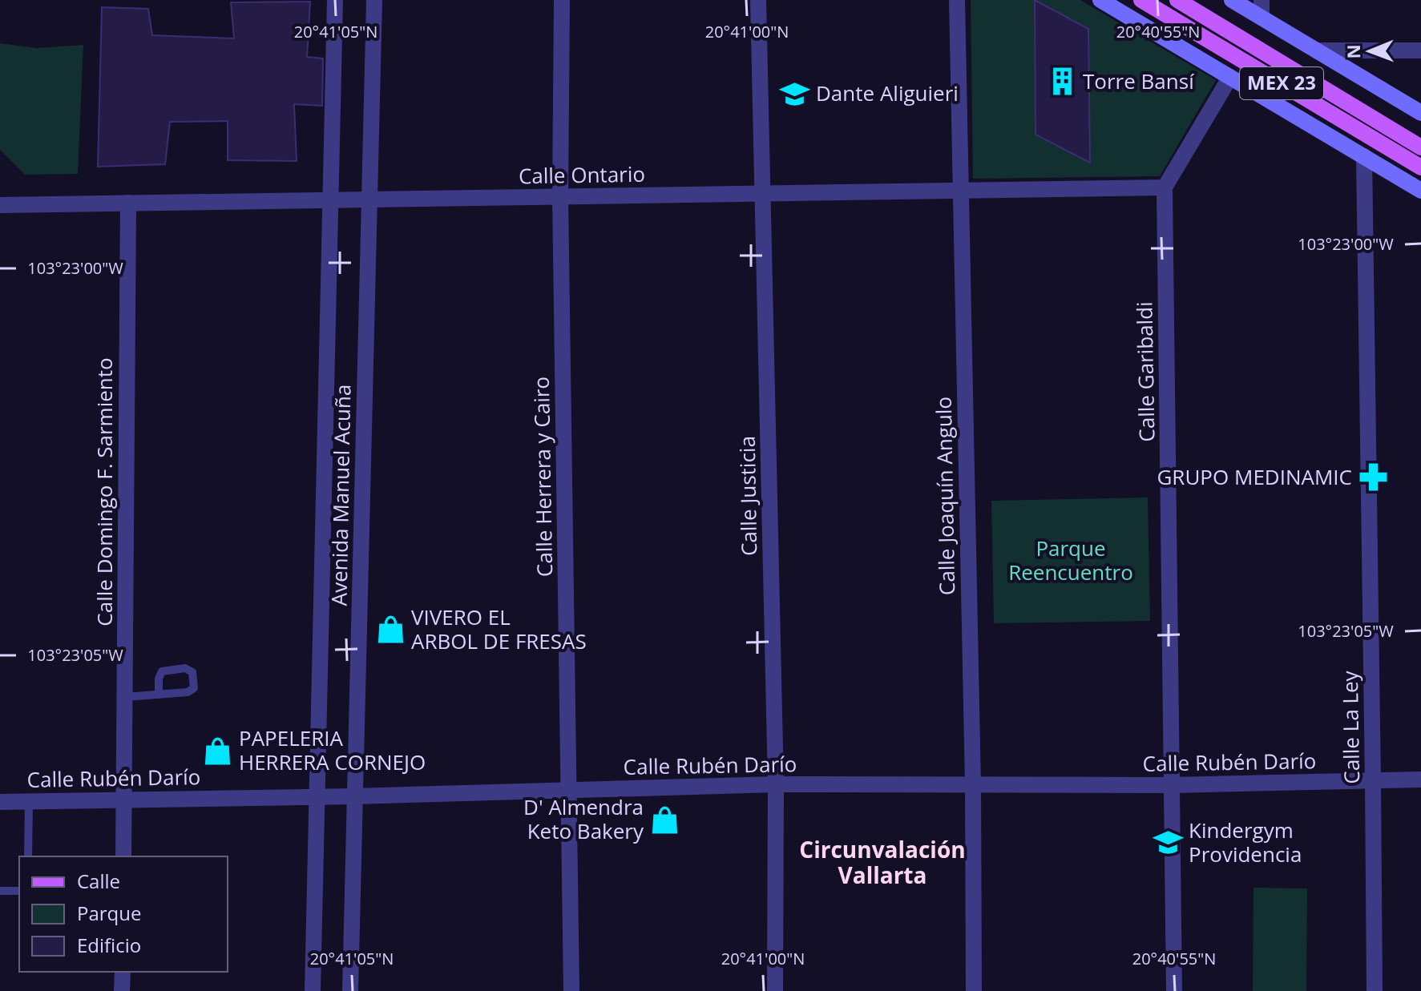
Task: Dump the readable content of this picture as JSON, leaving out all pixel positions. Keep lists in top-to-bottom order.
{
  "streets": {
    "main road": ["MEX 23"],
    "street": [
      "Calle Ontario",
      "Calle Garibaldi",
      "Calle Herrera y Cairo",
      "Calle Domingo F. Sarmiento",
      "Avenida Manuel Acuña",
      "Calle Justicia",
      "Calle Joaquín Angulo",
      "Calle La Ley",
      "Calle Rubén Darío"
    ]
  },
  "crossings": [
    ["Calle Ontario", "Calle Garibaldi"],
    ["Calle Ontario", "Calle Herrera y Cairo"],
    ["Calle Ontario", "Calle Domingo F. Sarmiento"],
    ["Calle Ontario", "Avenida Manuel Acuña"],
    ["Calle Ontario", "Calle Justicia"],
    ["Calle Ontario", "Calle Joaquín Angulo"],
    ["Calle Garibaldi", "Calle Rubén Darío"],
    ["Calle Herrera y Cairo", "Calle Rubén Darío"],
    ["Calle Domingo F. Sarmiento", "Calle Rubén Darío"],
    ["Avenida Manuel Acuña", "Calle Rubén Darío"],
    ["Calle Justicia", "Calle Rubén Darío"],
    ["Calle Joaquín Angulo", "Calle Rubén Darío"],
    ["Calle La Ley", "Calle Rubén Darío"]
  ],
  "districts": ["Circunvalación Vallarta"],
  "parks": ["Parque Reencuentro"],
  "places": {
    "building": ["Torre Bansí"],
    "school or university": ["Dante Aliguieri", "Kindergym Providencia"],
    "pharmacy": ["GRUPO MEDINAMIC"],
    "shop": ["VIVERO EL ARBOL DE FRESAS", "PAPELERIA HERRERA CORNEJO", "D' Almendra Keto Bakery"]
  },
  "legend": ["Calle", "Parque", "Edificio"],
  "north": "left",
  "coordinates": [
    "20°41'05\"N",
    "20°41'00\"N",
    "20°40'55\"N",
    "103°23'00\"W",
    "103°23'05\"W"
  ]
}
